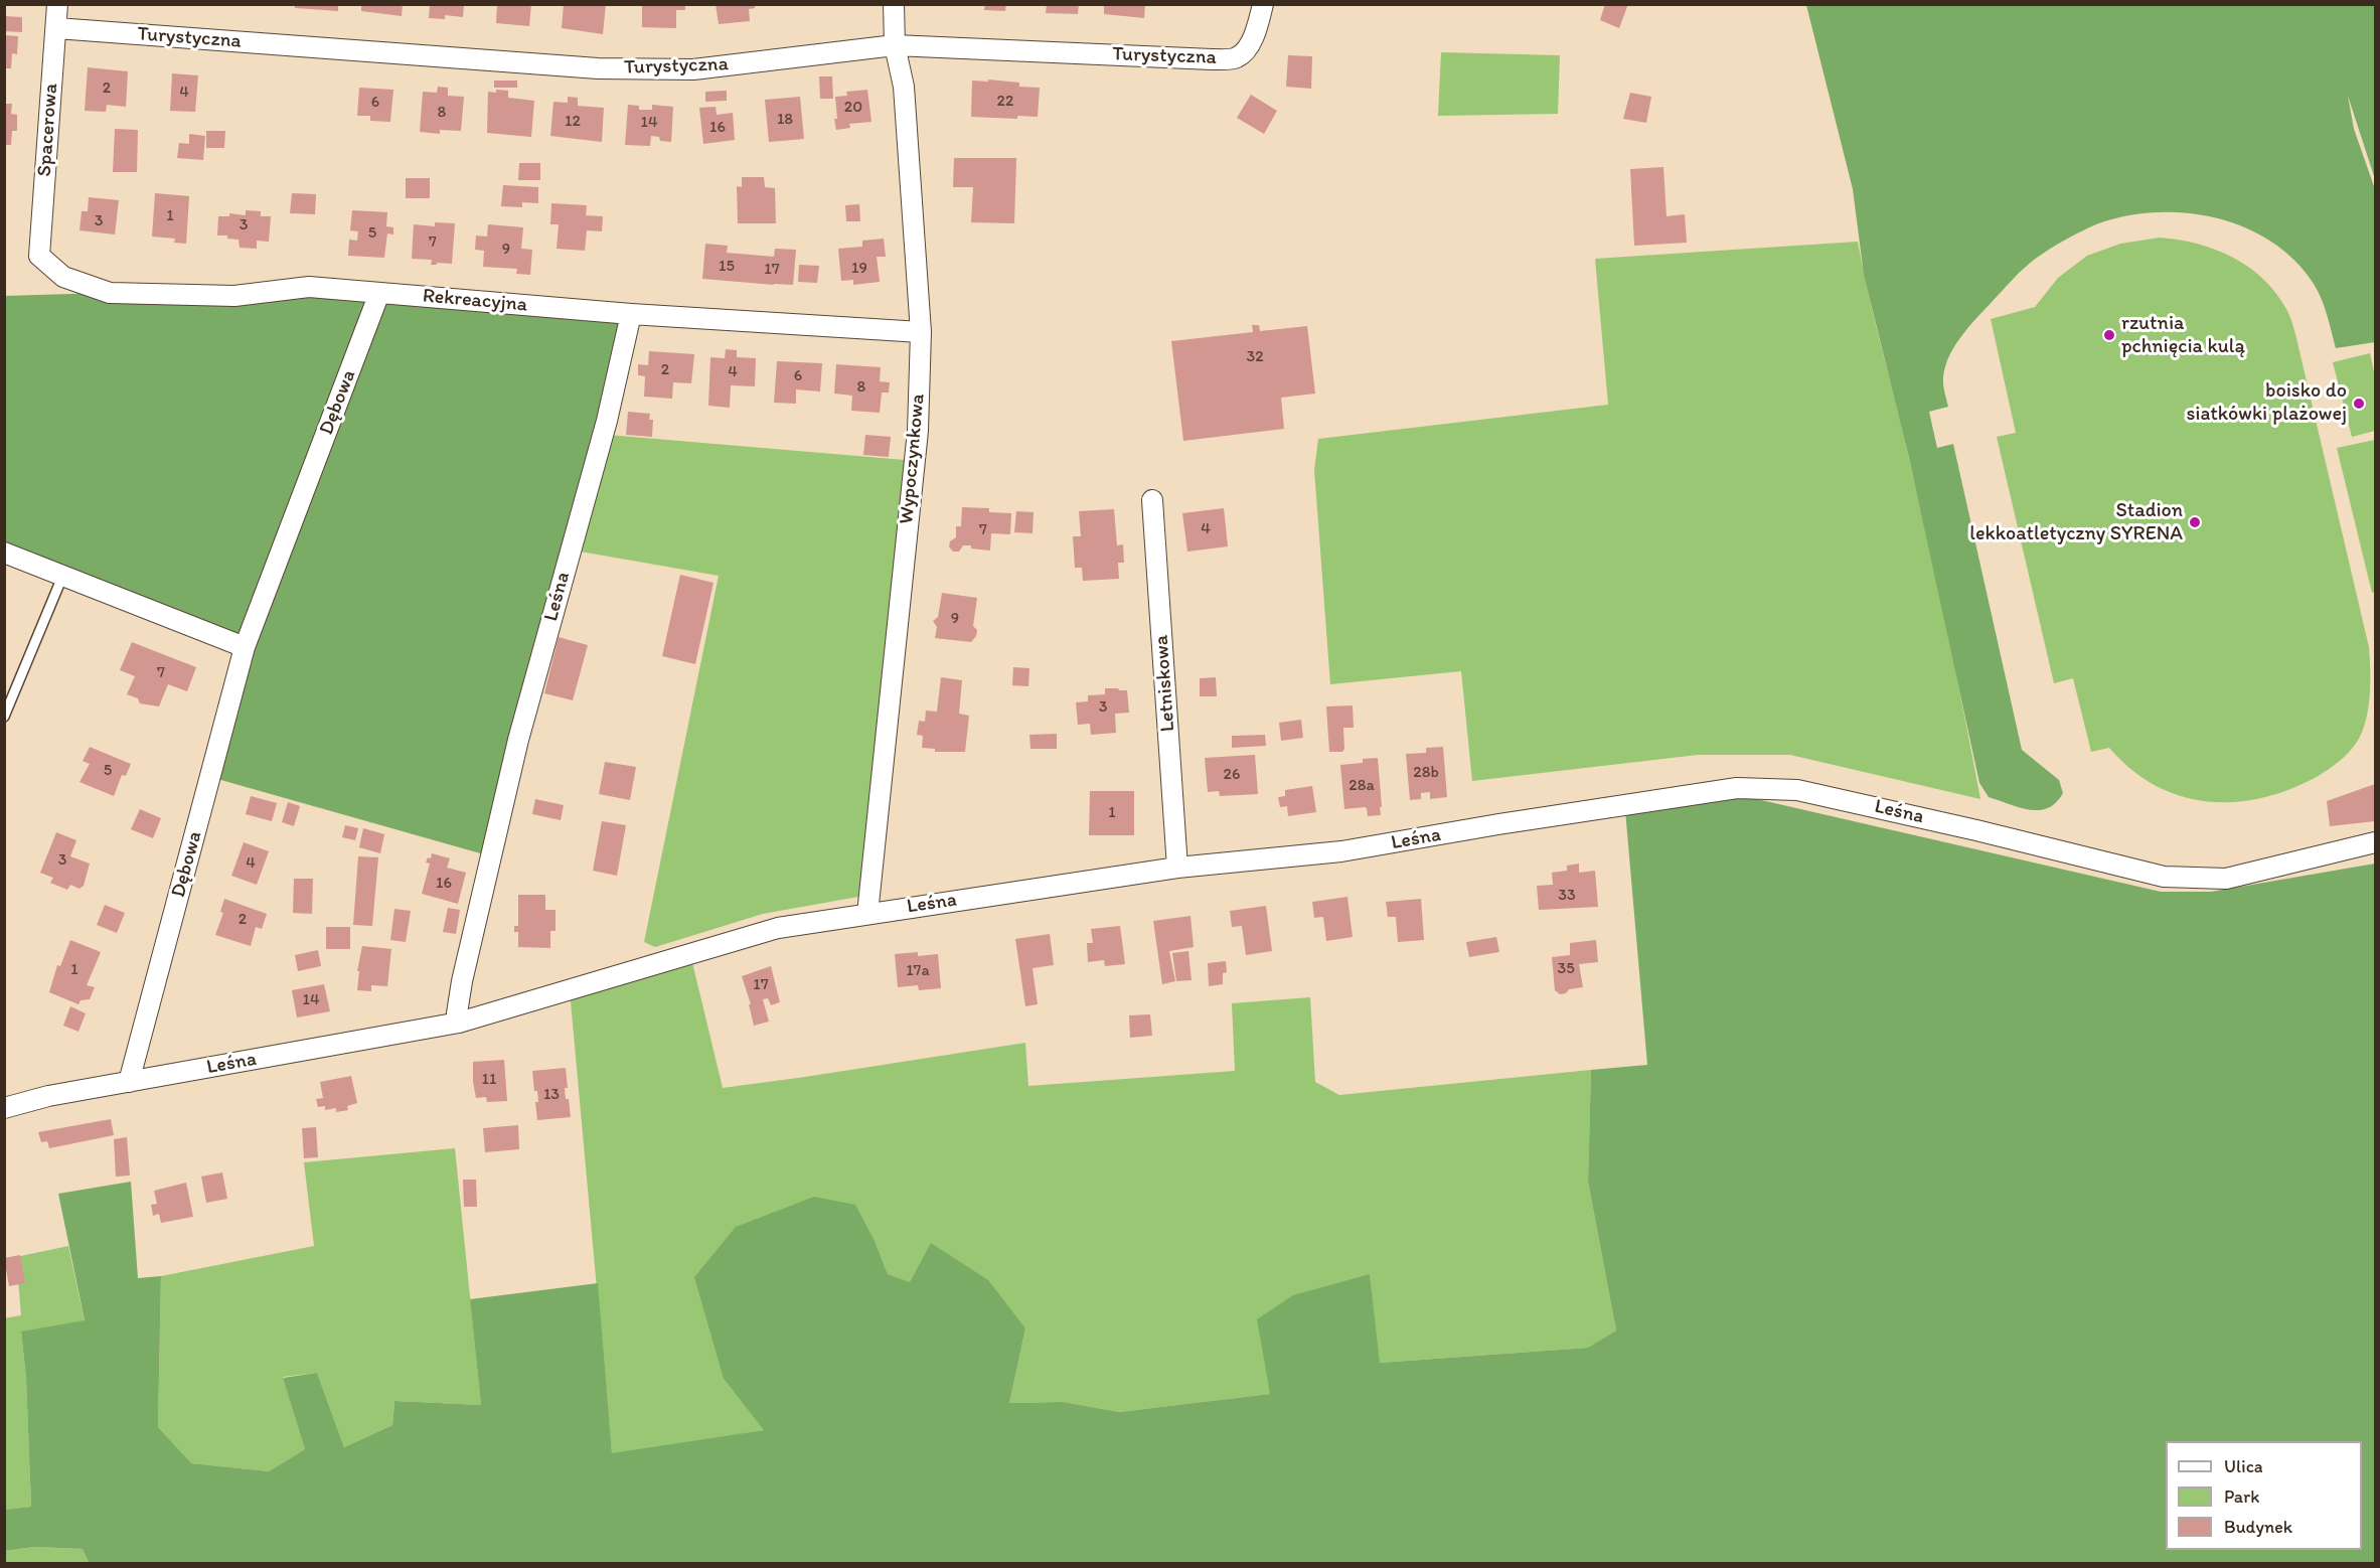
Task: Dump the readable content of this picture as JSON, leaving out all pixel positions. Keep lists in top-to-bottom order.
{
  "streets": {
    "street": [
      "Turystyczna",
      "Spacerowa",
      "Rekreacyjna",
      "Dębowa",
      "Wypoczynkowa",
      "Leśna",
      "Letniskowa"
    ]
  },
  "crossings": [
    ["Turystyczna", "Spacerowa"],
    ["Turystyczna", "Wypoczynkowa"],
    ["Spacerowa", "Rekreacyjna"],
    ["Rekreacyjna", "Dębowa"],
    ["Rekreacyjna", "Wypoczynkowa"],
    ["Rekreacyjna", "Leśna"],
    ["Dębowa", "Leśna"],
    ["Wypoczynkowa", "Leśna"],
    ["Leśna", "Letniskowa"]
  ],
  "places": ["rzutnia pchnięcia kulą", "boisko do siatkówki plażowej", "Stadion lekkoatletyczny SYRENA"],
  "house_numbers": [
    "2",
    "4",
    "22",
    "6",
    "20",
    "8",
    "18",
    "12",
    "14",
    "16",
    "1",
    "3",
    "3",
    "5",
    "7",
    "9",
    "15",
    "19",
    "17",
    "32",
    "2",
    "4",
    "6",
    "8",
    "4",
    "7",
    "9",
    "7",
    "3",
    "5",
    "28b",
    "26",
    "28a",
    "1",
    "3",
    "4",
    "16",
    "33",
    "2",
    "35",
    "1",
    "17a",
    "17",
    "14",
    "11",
    "13"
  ],
  "legend": ["Ulica", "Park", "Budynek"]
}
